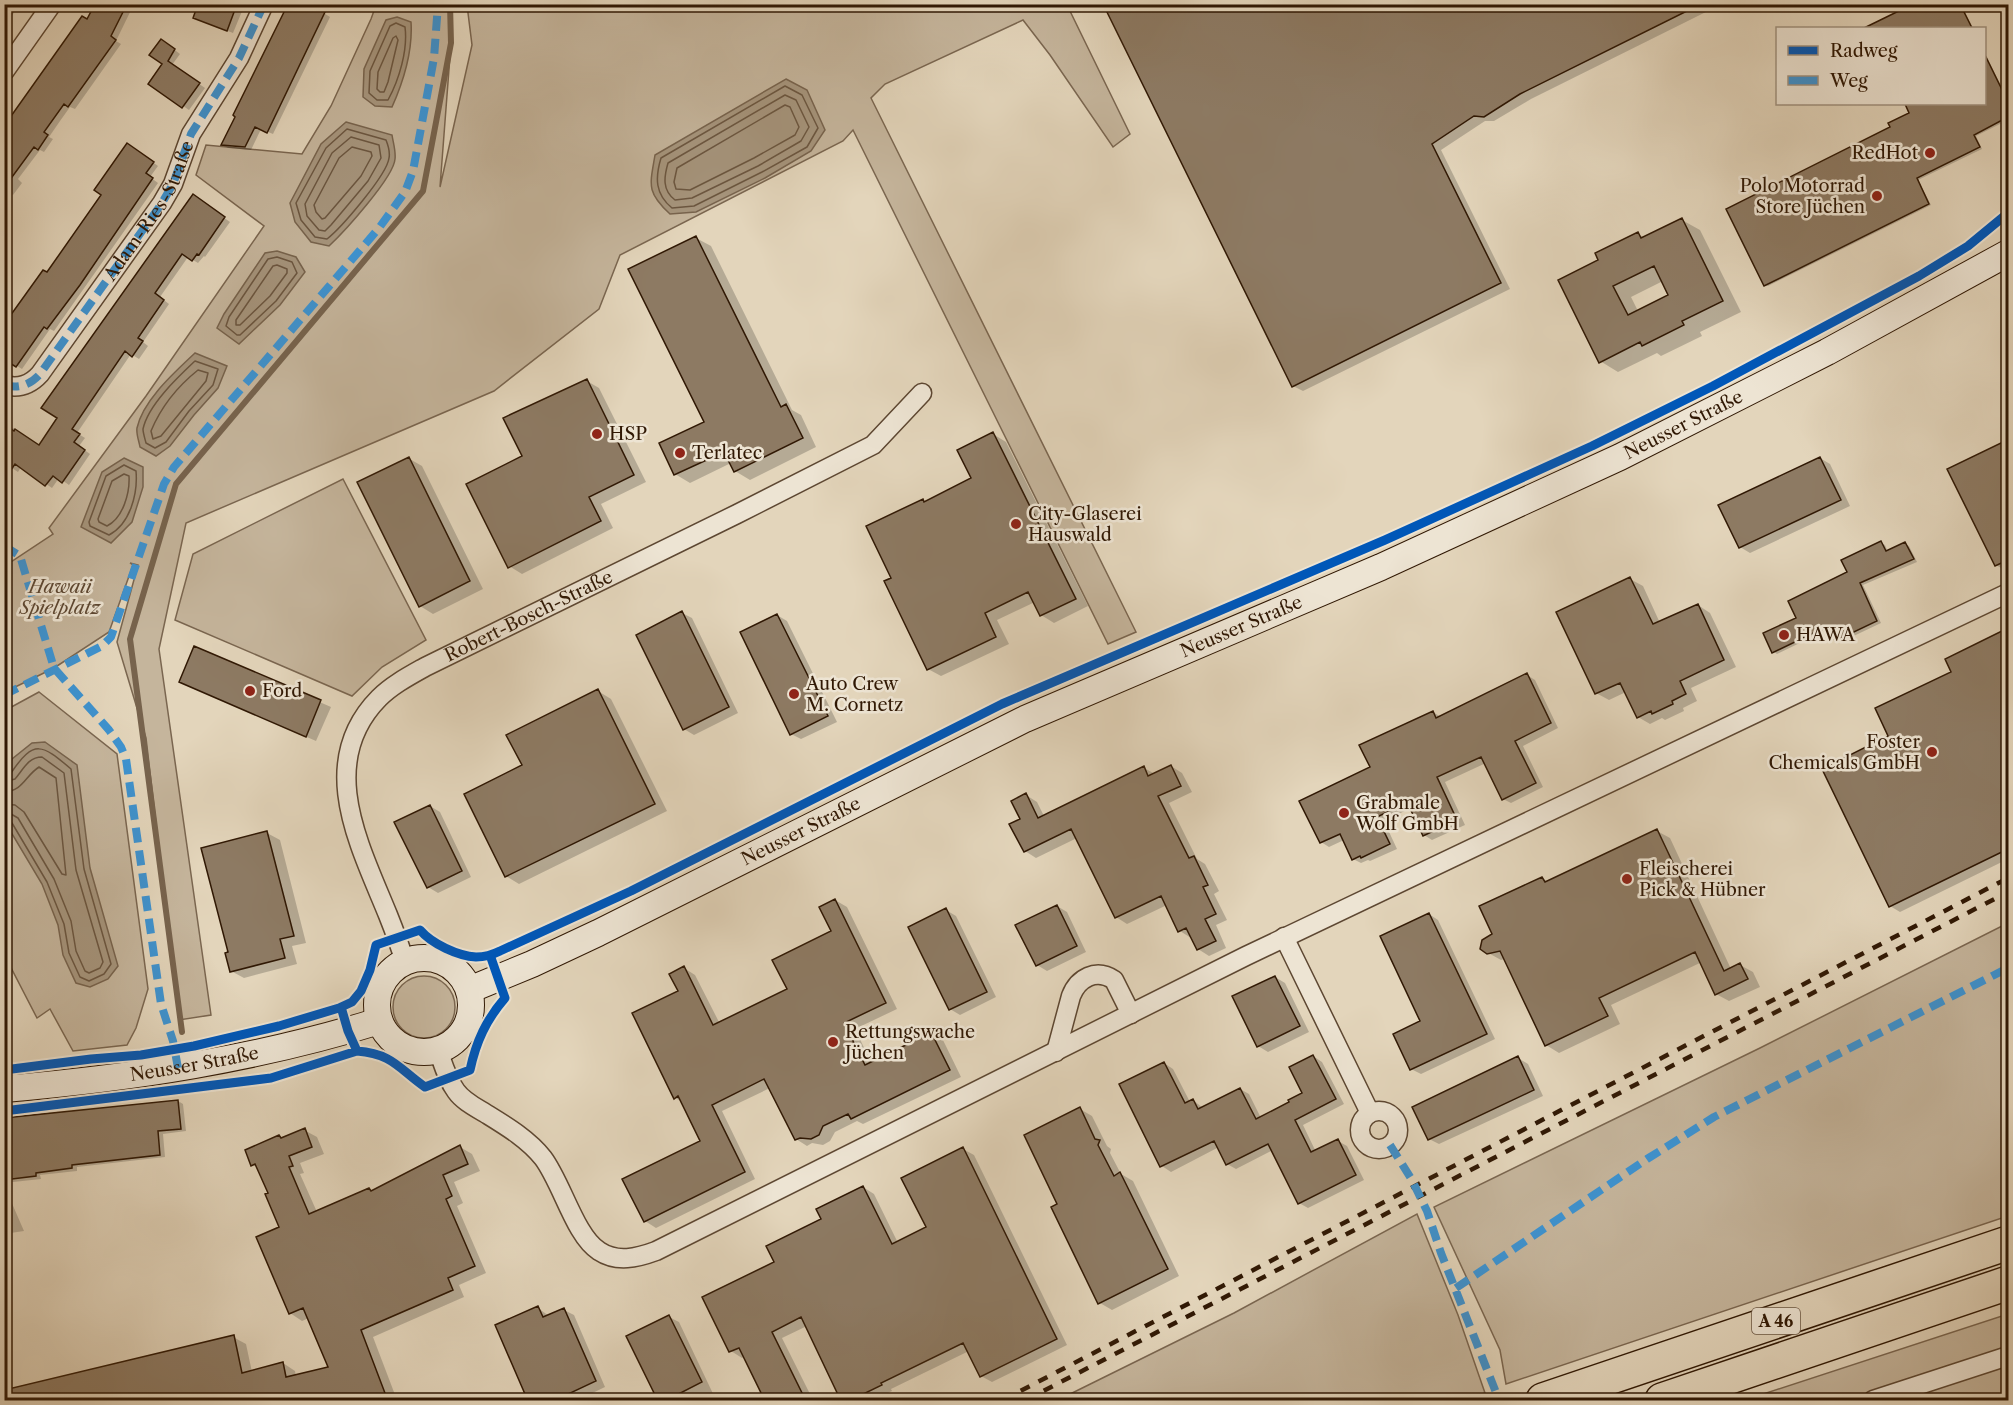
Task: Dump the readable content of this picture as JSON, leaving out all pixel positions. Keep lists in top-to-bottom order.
{
  "streets": {
    "highway": ["A 46"],
    "main road": ["Neusser Straße"],
    "street": ["Adam-Ries-Straße", "Robert-Bosch-Straße"]
  },
  "crossings": [
    ["Neusser Straße", "Robert-Bosch-Straße"]
  ],
  "parks": ["Hawaii Spielplatz"],
  "places": [
    "RedHot",
    "Polo Motorrad Store Jüchen",
    "HSP",
    "Terlatec",
    "City-Glaserei Hauswald",
    "HAWA",
    "Ford",
    "Auto Crew M. Cornetz",
    "Foster Chemicals GmbH",
    "Grabmale Wolf GmbH",
    "Fleischerei Pick & Hübner",
    "Rettungswache Jüchen"
  ],
  "legend": ["Radweg", "Weg"]
}
